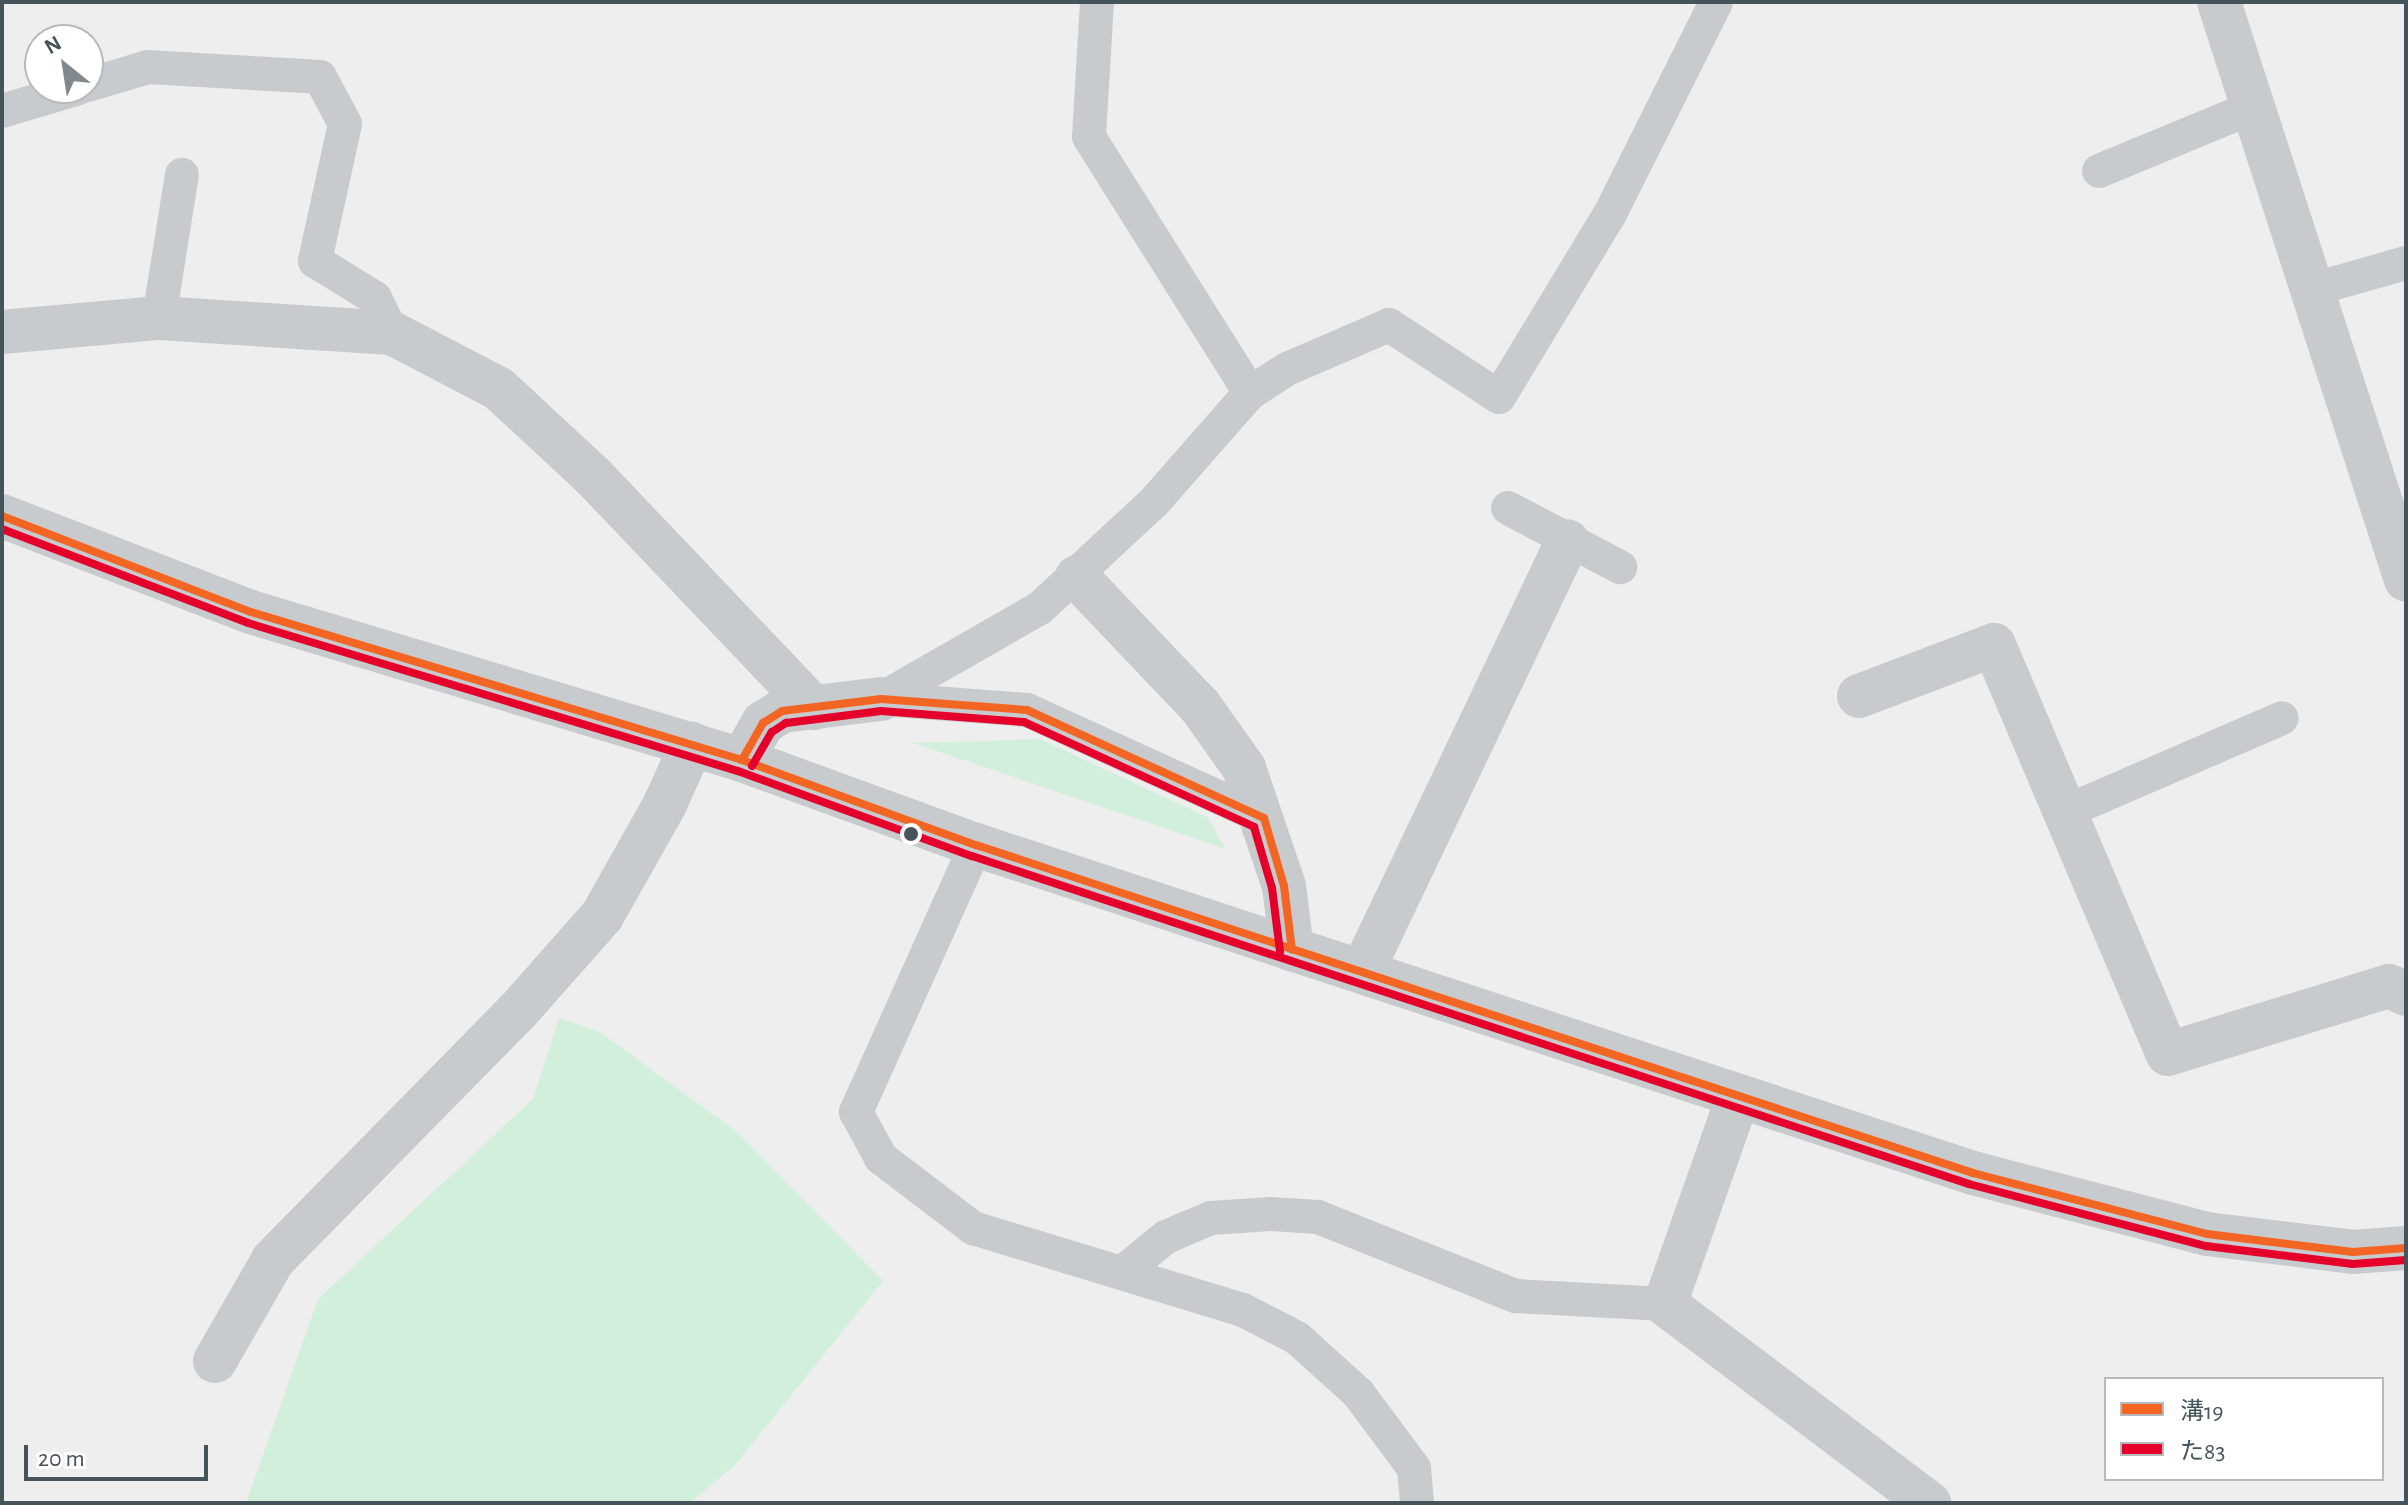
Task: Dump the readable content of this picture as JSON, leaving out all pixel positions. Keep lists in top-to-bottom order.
{
  "lines": ["transit line 溝19", "transit line た83"],
  "legend": ["溝19", "た83"],
  "scale_bar": "20 m",
  "north": "top left"
}
